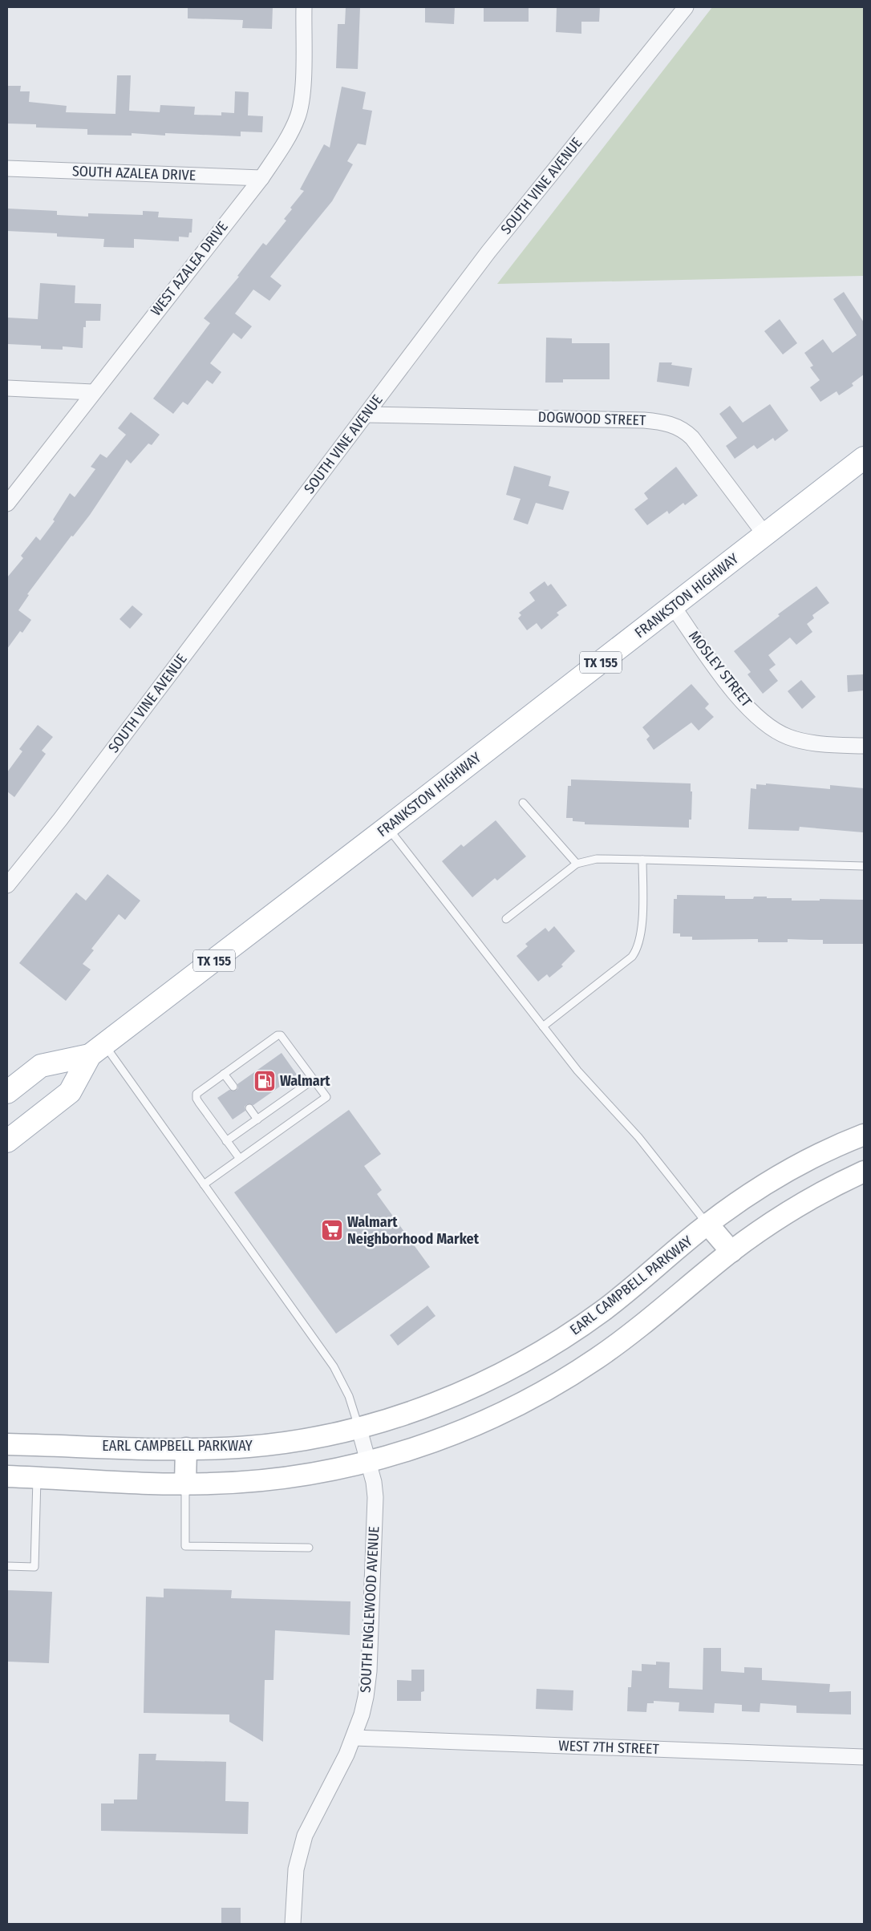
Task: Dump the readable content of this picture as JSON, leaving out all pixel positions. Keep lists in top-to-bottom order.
{
  "streets": {
    "main road": ["FRANKSTON HIGHWAY", "TX 155", "EARL CAMPBELL PARKWAY"],
    "street": [
      "SOUTH AZALEA DRIVE",
      "SOUTH VINE AVENUE",
      "WEST AZALEA DRIVE",
      "DOGWOOD STREET",
      "MOSLEY STREET",
      "SOUTH ENGLEWOOD AVENUE",
      "WEST 7TH STREET"
    ]
  },
  "crossings": [
    ["SOUTH AZALEA DRIVE", "WEST AZALEA DRIVE"],
    ["SOUTH VINE AVENUE", "DOGWOOD STREET"],
    ["DOGWOOD STREET", "FRANKSTON HIGHWAY"],
    ["FRANKSTON HIGHWAY", "TX 155"],
    ["FRANKSTON HIGHWAY", "MOSLEY STREET"],
    ["EARL CAMPBELL PARKWAY", "SOUTH ENGLEWOOD AVENUE"],
    ["SOUTH ENGLEWOOD AVENUE", "WEST 7TH STREET"]
  ],
  "places": {
    "fuel station": ["Walmart"],
    "supermarket": ["Walmart Neighborhood Market"]
  }
}
